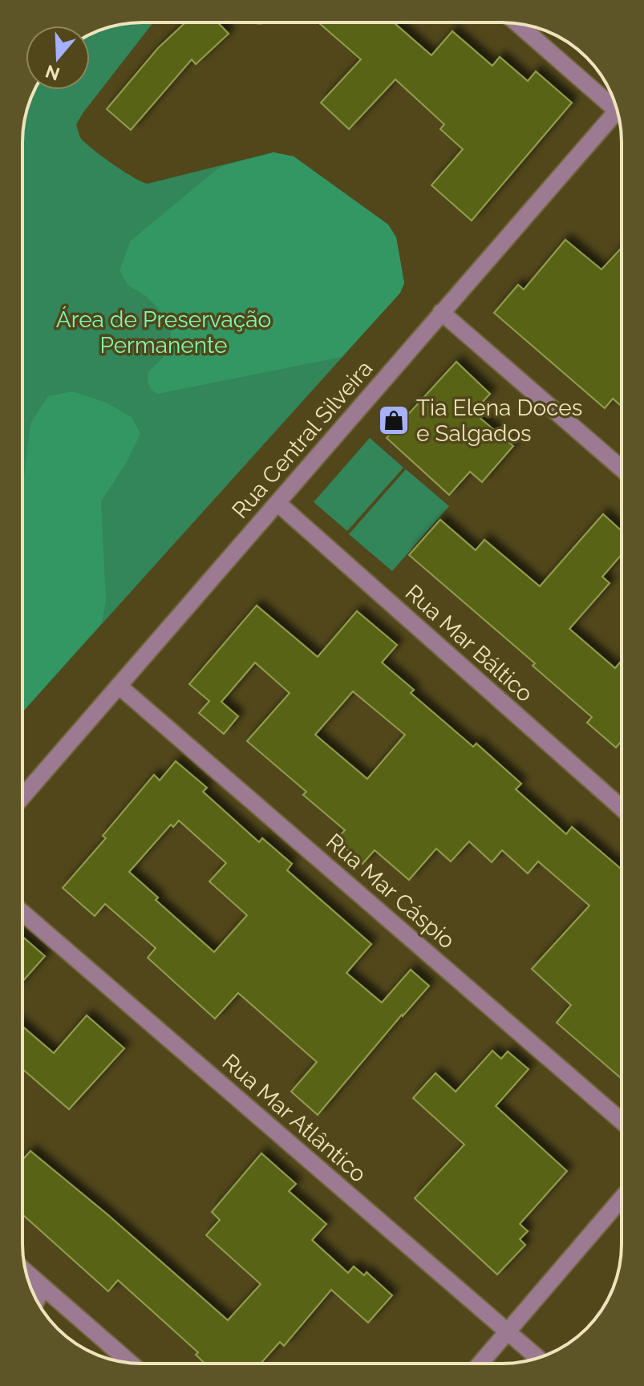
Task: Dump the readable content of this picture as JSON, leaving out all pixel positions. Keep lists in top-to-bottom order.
{
  "streets": {
    "street": [
      "Rua Central Silveira",
      "Rua Mar Báltico",
      "Rua Mar Cáspio",
      "Rua Mar Atlântico"
    ]
  },
  "crossings": [
    ["Rua Central Silveira", "Rua Mar Báltico"],
    ["Rua Central Silveira", "Rua Mar Cáspio"]
  ],
  "parks": ["Área de Preservação Permanente"],
  "places": {
    "shop": ["Tia Elena Doces e Salgados"]
  },
  "north": "bottom"
}
